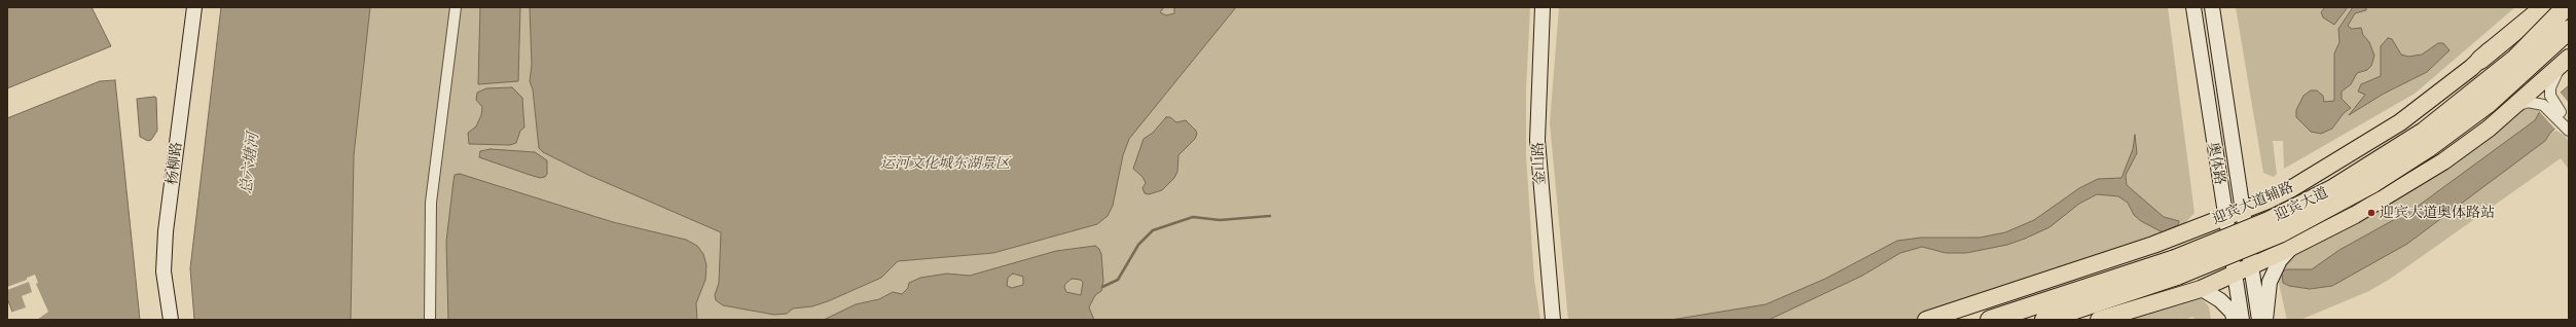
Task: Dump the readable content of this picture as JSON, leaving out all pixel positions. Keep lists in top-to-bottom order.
{
  "streets": {
    "highway": ["迎宾大道"],
    "main road": [
      "杨柳路",
      "金山路",
      "奥体路",
      "迎宾大道辅路"
    ]
  },
  "crossings": [
    ["奥体路", "迎宾大道辅路"]
  ],
  "water": ["总六塘河"],
  "parks": ["运河文化城东湖景区"],
  "places": ["迎宾大道奥体路站"]
}
